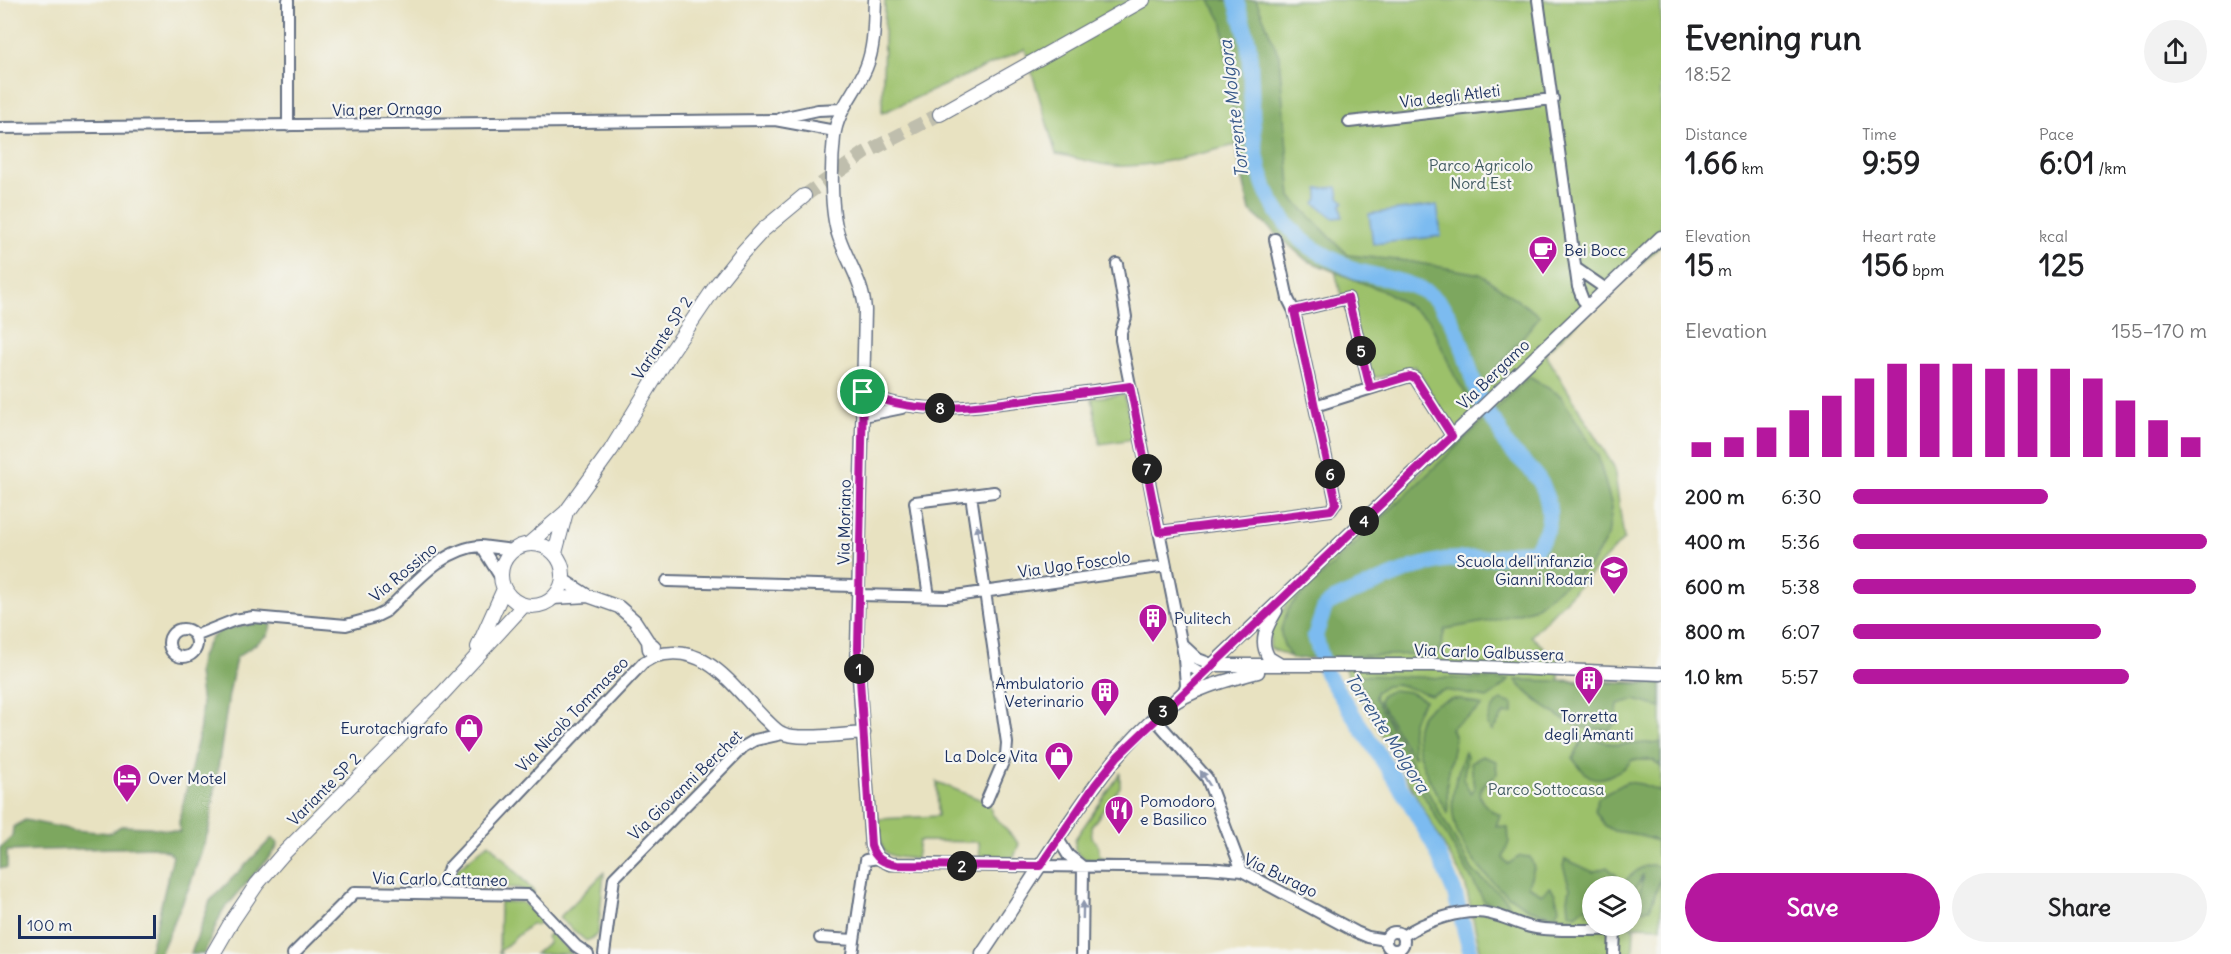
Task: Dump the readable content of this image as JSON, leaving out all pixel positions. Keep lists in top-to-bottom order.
{
  "streets": {
    "main road": ["Variante SP 2"],
    "street": [
      "Via degli Atleti",
      "Via per Ornago",
      "Via Bergamo",
      "Via Moriano",
      "Via Ugo Foscolo",
      "Via Rossino",
      "Via Carlo Galbussera",
      "Via Nicolò Tommaseo",
      "Via Giovanni Berchet",
      "Via Burago",
      "Via Carlo Cattaneo"
    ]
  },
  "crossings": [
    ["Via per Ornago", "Via Moriano"],
    ["Variante SP 2", "Via Rossino"],
    ["Via Bergamo", "Via Carlo Galbussera"],
    ["Via Moriano", "Via Ugo Foscolo"],
    ["Via Moriano", "Via Burago"],
    ["Via Carlo Galbussera", "Via Burago"],
    ["Via Nicolò Tommaseo", "Via Carlo Cattaneo"]
  ],
  "water": ["Torrente Molgora"],
  "parks": ["Parco Agricolo Nord Est", "Parco Sottocasa"],
  "places": {
    "cafe": ["Bei Bocc"],
    "school or university": ["Scuola dell'infanzia Gianni Rodari"],
    "building": ["Pulitech", "Torretta degli Amanti", "Ambulatorio Veterinario"],
    "shop": ["Eurotachigrafo", "La Dolce Vita"],
    "hotel": ["Over Motel"],
    "restaurant": ["Pomodoro e Basilico"]
  },
  "scale_bar": "100 m",
  "page": {
    "heading": ["Evening run", "18:52"],
    "stats": [
      ["Distance", "1.66 km"],
      ["Time", "9:59"],
      ["Pace", "6:01 /km"],
      ["Elevation", "15 m"],
      ["Heart rate", "156 bpm"],
      ["kcal", "125"]
    ],
    "chart": ["Elevation", "155–170 m"],
    "pins": [
      "5",
      "8",
      "7",
      "6",
      "4",
      "1",
      "3",
      "2"
    ],
    "list": [
      {
        "name": "200 m",
        "note": "6:30"
      },
      {
        "name": "400 m",
        "note": "5:36"
      },
      {
        "name": "600 m",
        "note": "5:38"
      },
      {
        "name": "800 m",
        "note": "6:07"
      },
      {
        "name": "1.0 km",
        "note": "5:57"
      }
    ],
    "buttons": ["Save", "Share"],
    "scale": "100 m"
  }
}
